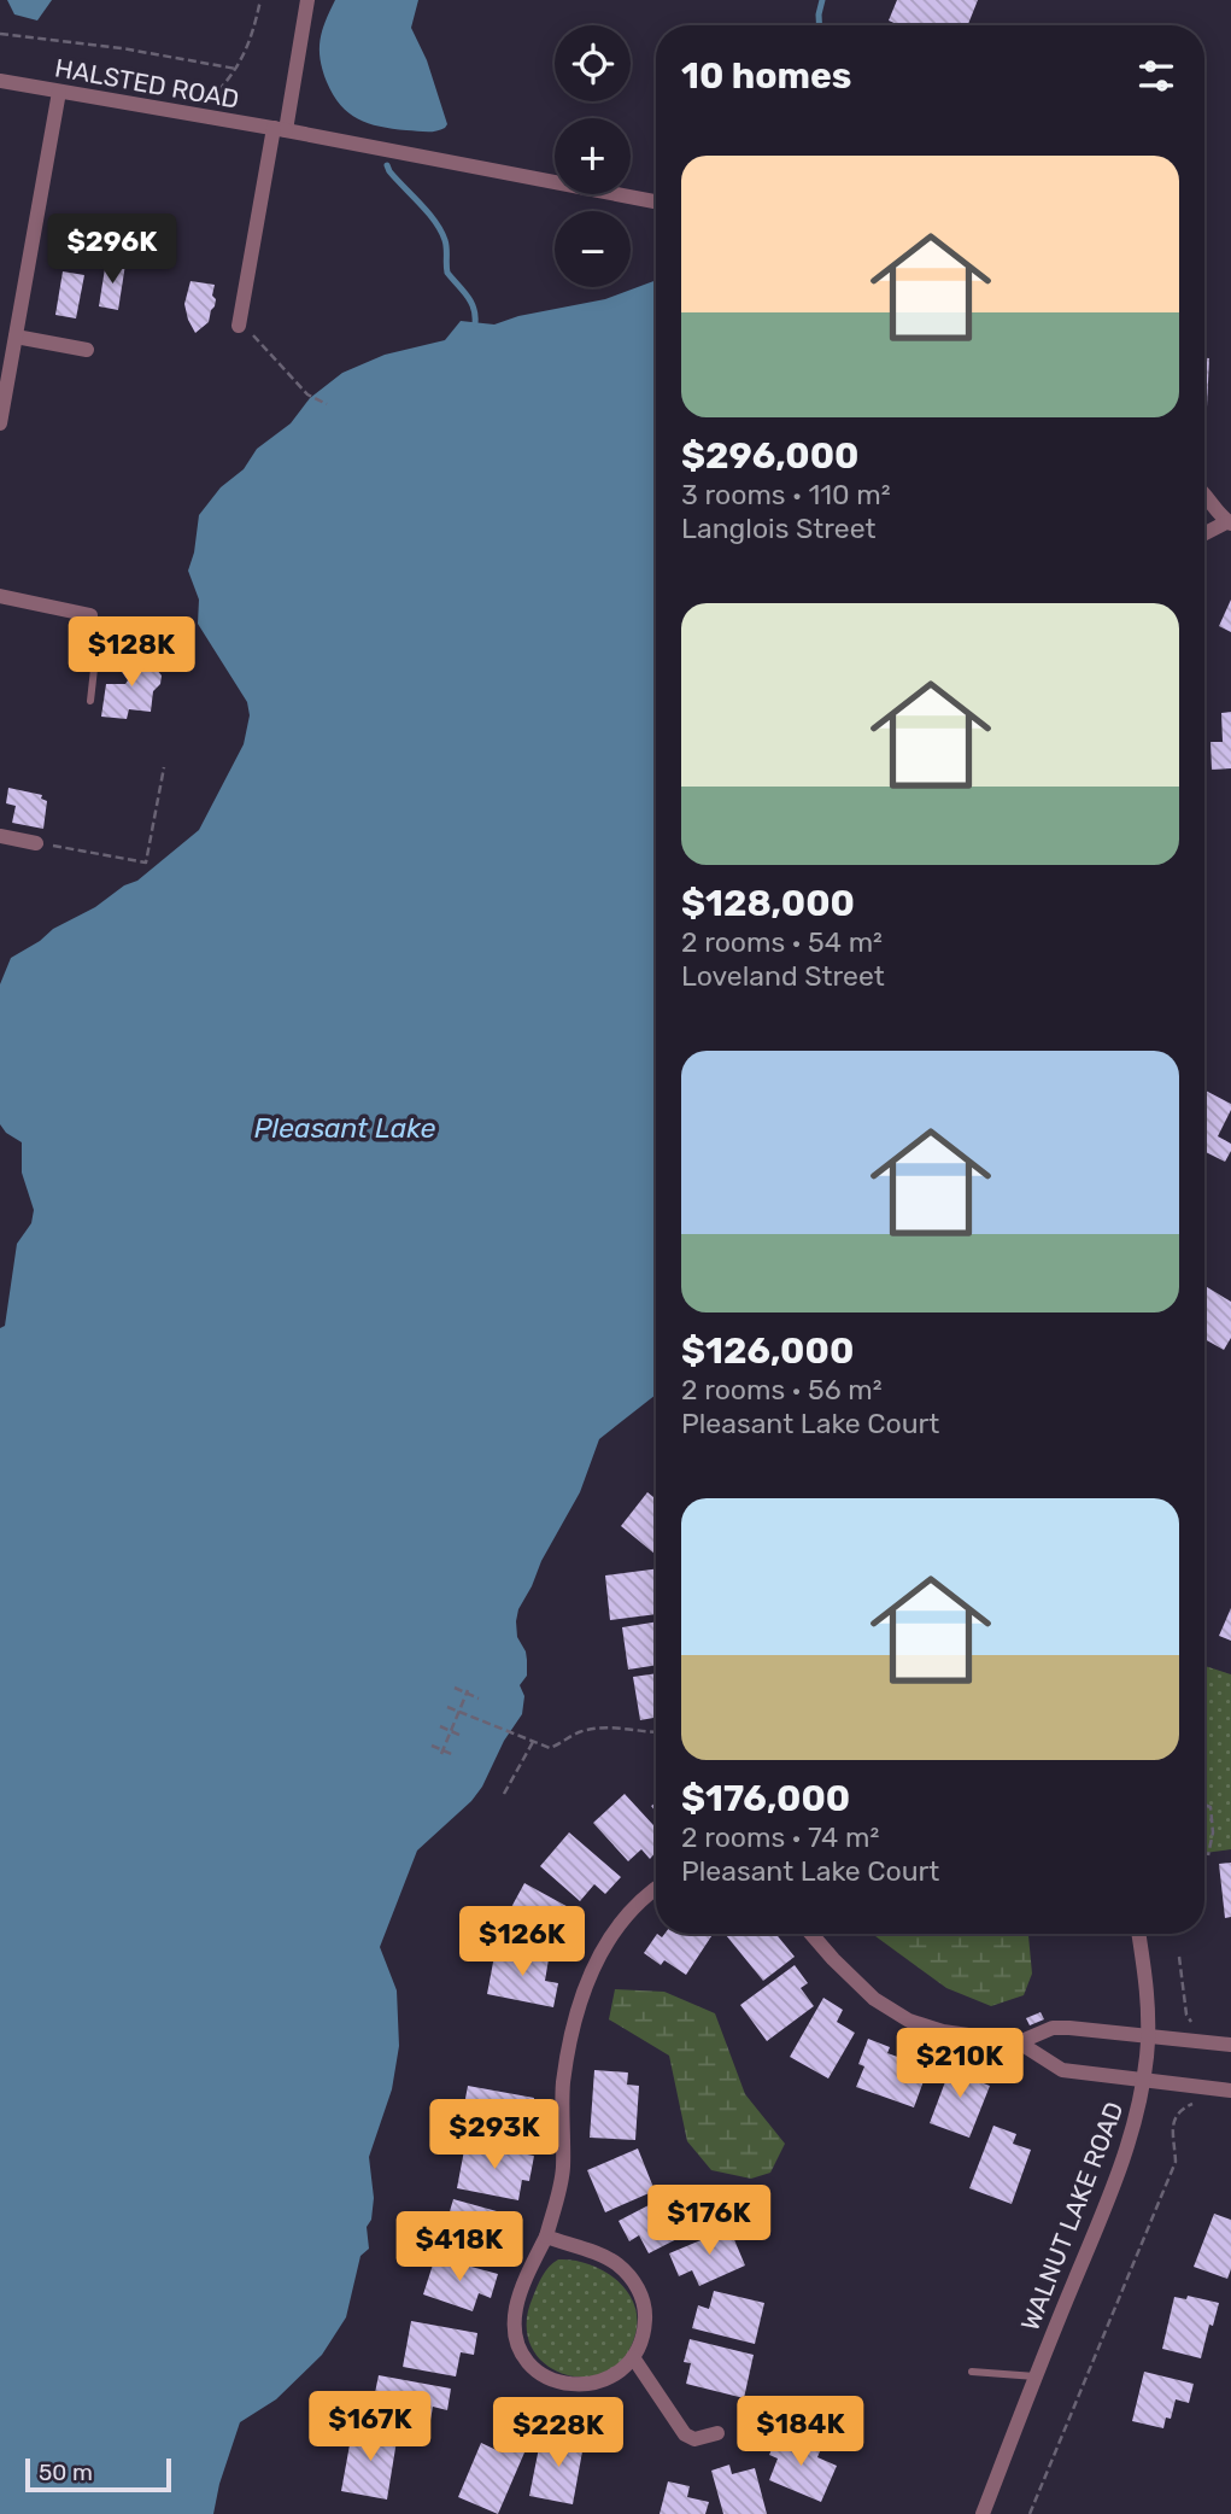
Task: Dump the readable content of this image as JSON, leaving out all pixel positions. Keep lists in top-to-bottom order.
{
  "streets": {
    "street": ["HALSTED ROAD", "WALNUT LAKE ROAD"]
  },
  "water": ["Pleasant Lake"],
  "scale_bar": "50 m",
  "page": {
    "map_buttons": ["+", "−"],
    "heading": "10 homes",
    "list": [
      {
        "name": "$296,000",
        "note": "3 rooms · 110 m² · Langlois Street"
      },
      {
        "name": "$128,000",
        "note": "2 rooms · 54 m² · Loveland Street"
      },
      {
        "name": "$126,000",
        "note": "2 rooms · 56 m² · Pleasant Lake Court"
      },
      {
        "name": "$176,000",
        "note": "2 rooms · 74 m² · Pleasant Lake Court"
      }
    ],
    "price": [
      "$296K",
      "$128K",
      "$126K",
      "$210K",
      "$293K",
      "$176K",
      "$418K",
      "$167K",
      "$184K",
      "$228K"
    ],
    "scale": "50 m"
  }
}
